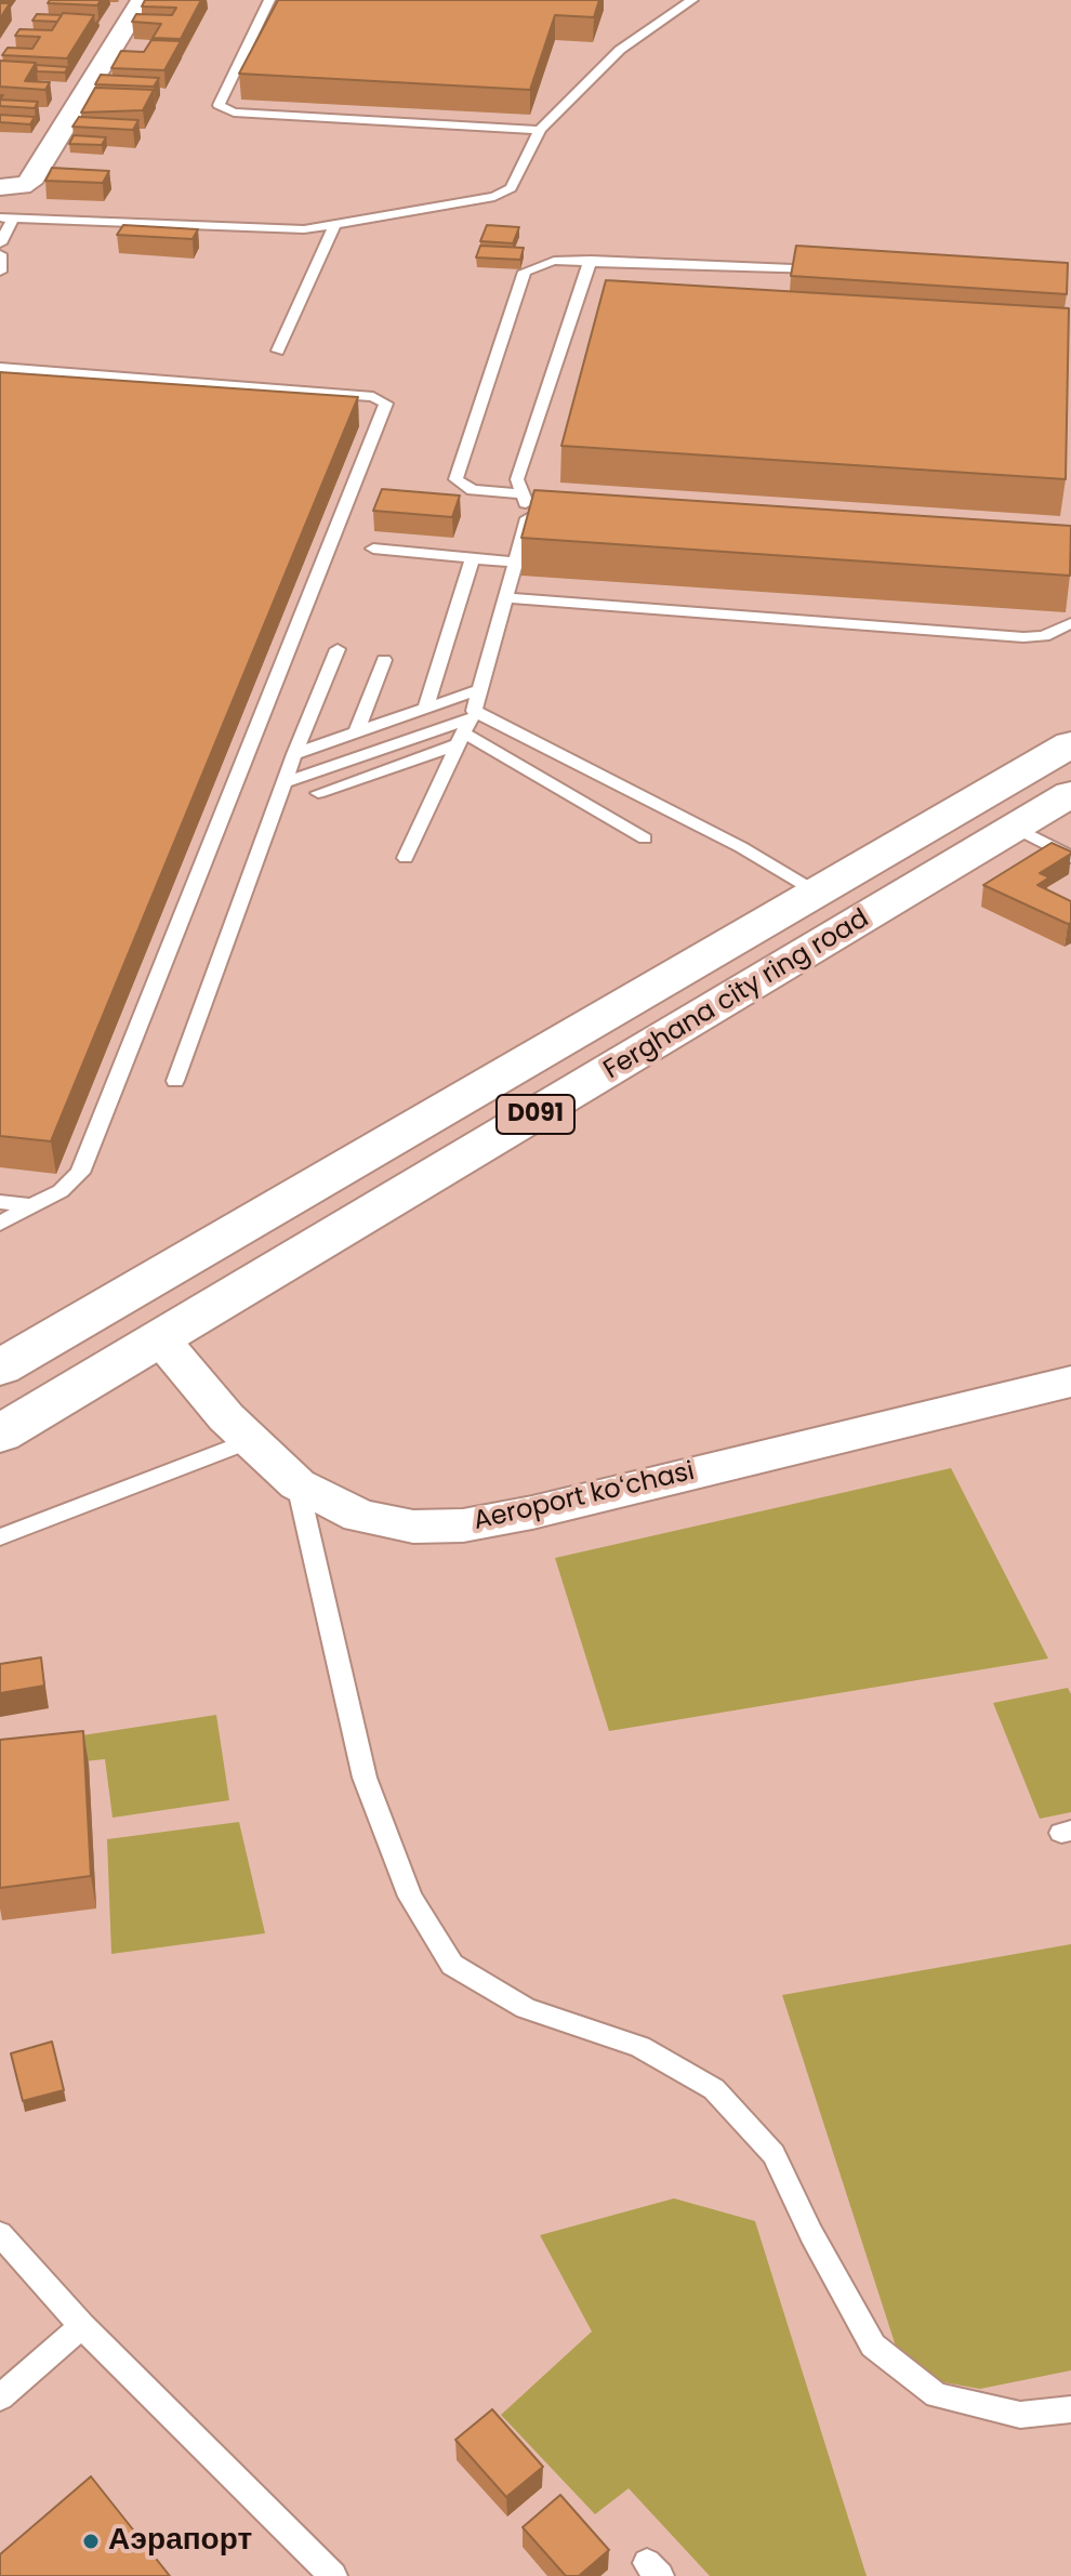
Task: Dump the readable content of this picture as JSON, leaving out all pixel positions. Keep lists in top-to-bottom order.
{
  "streets": {
    "highway": ["Ferghana city ring road", "D091"],
    "street": ["Aeroport koʻchasi"]
  },
  "crossings": [
    ["Ferghana city ring road", "Aeroport koʻchasi"]
  ],
  "places": ["Аэрапорт"]
}
